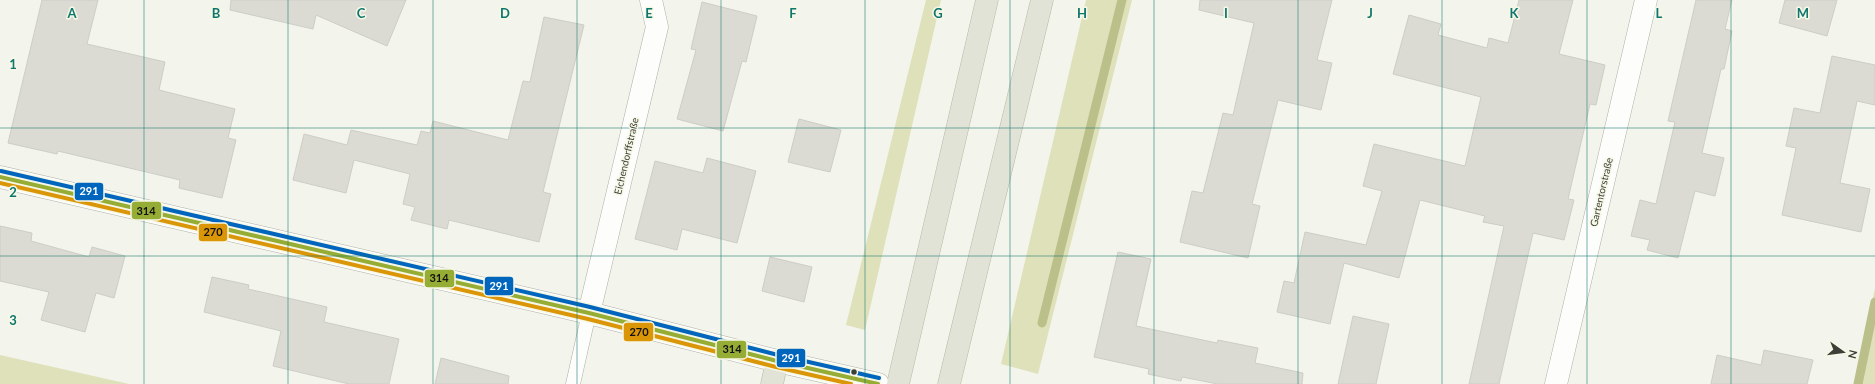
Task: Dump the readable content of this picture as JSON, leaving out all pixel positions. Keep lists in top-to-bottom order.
{
  "streets": {
    "street": ["Eichendorffstraße", "Gartentorstraße"]
  },
  "lines": ["transit line 291", "transit line 314", "transit line 270"],
  "north": "right",
  "grid": {
    "columns": [
      "A",
      "B",
      "C",
      "D",
      "E",
      "F",
      "G",
      "H",
      "I",
      "J",
      "K",
      "L",
      "M"
    ],
    "rows": ["1", "2", "3"]
  }
}
